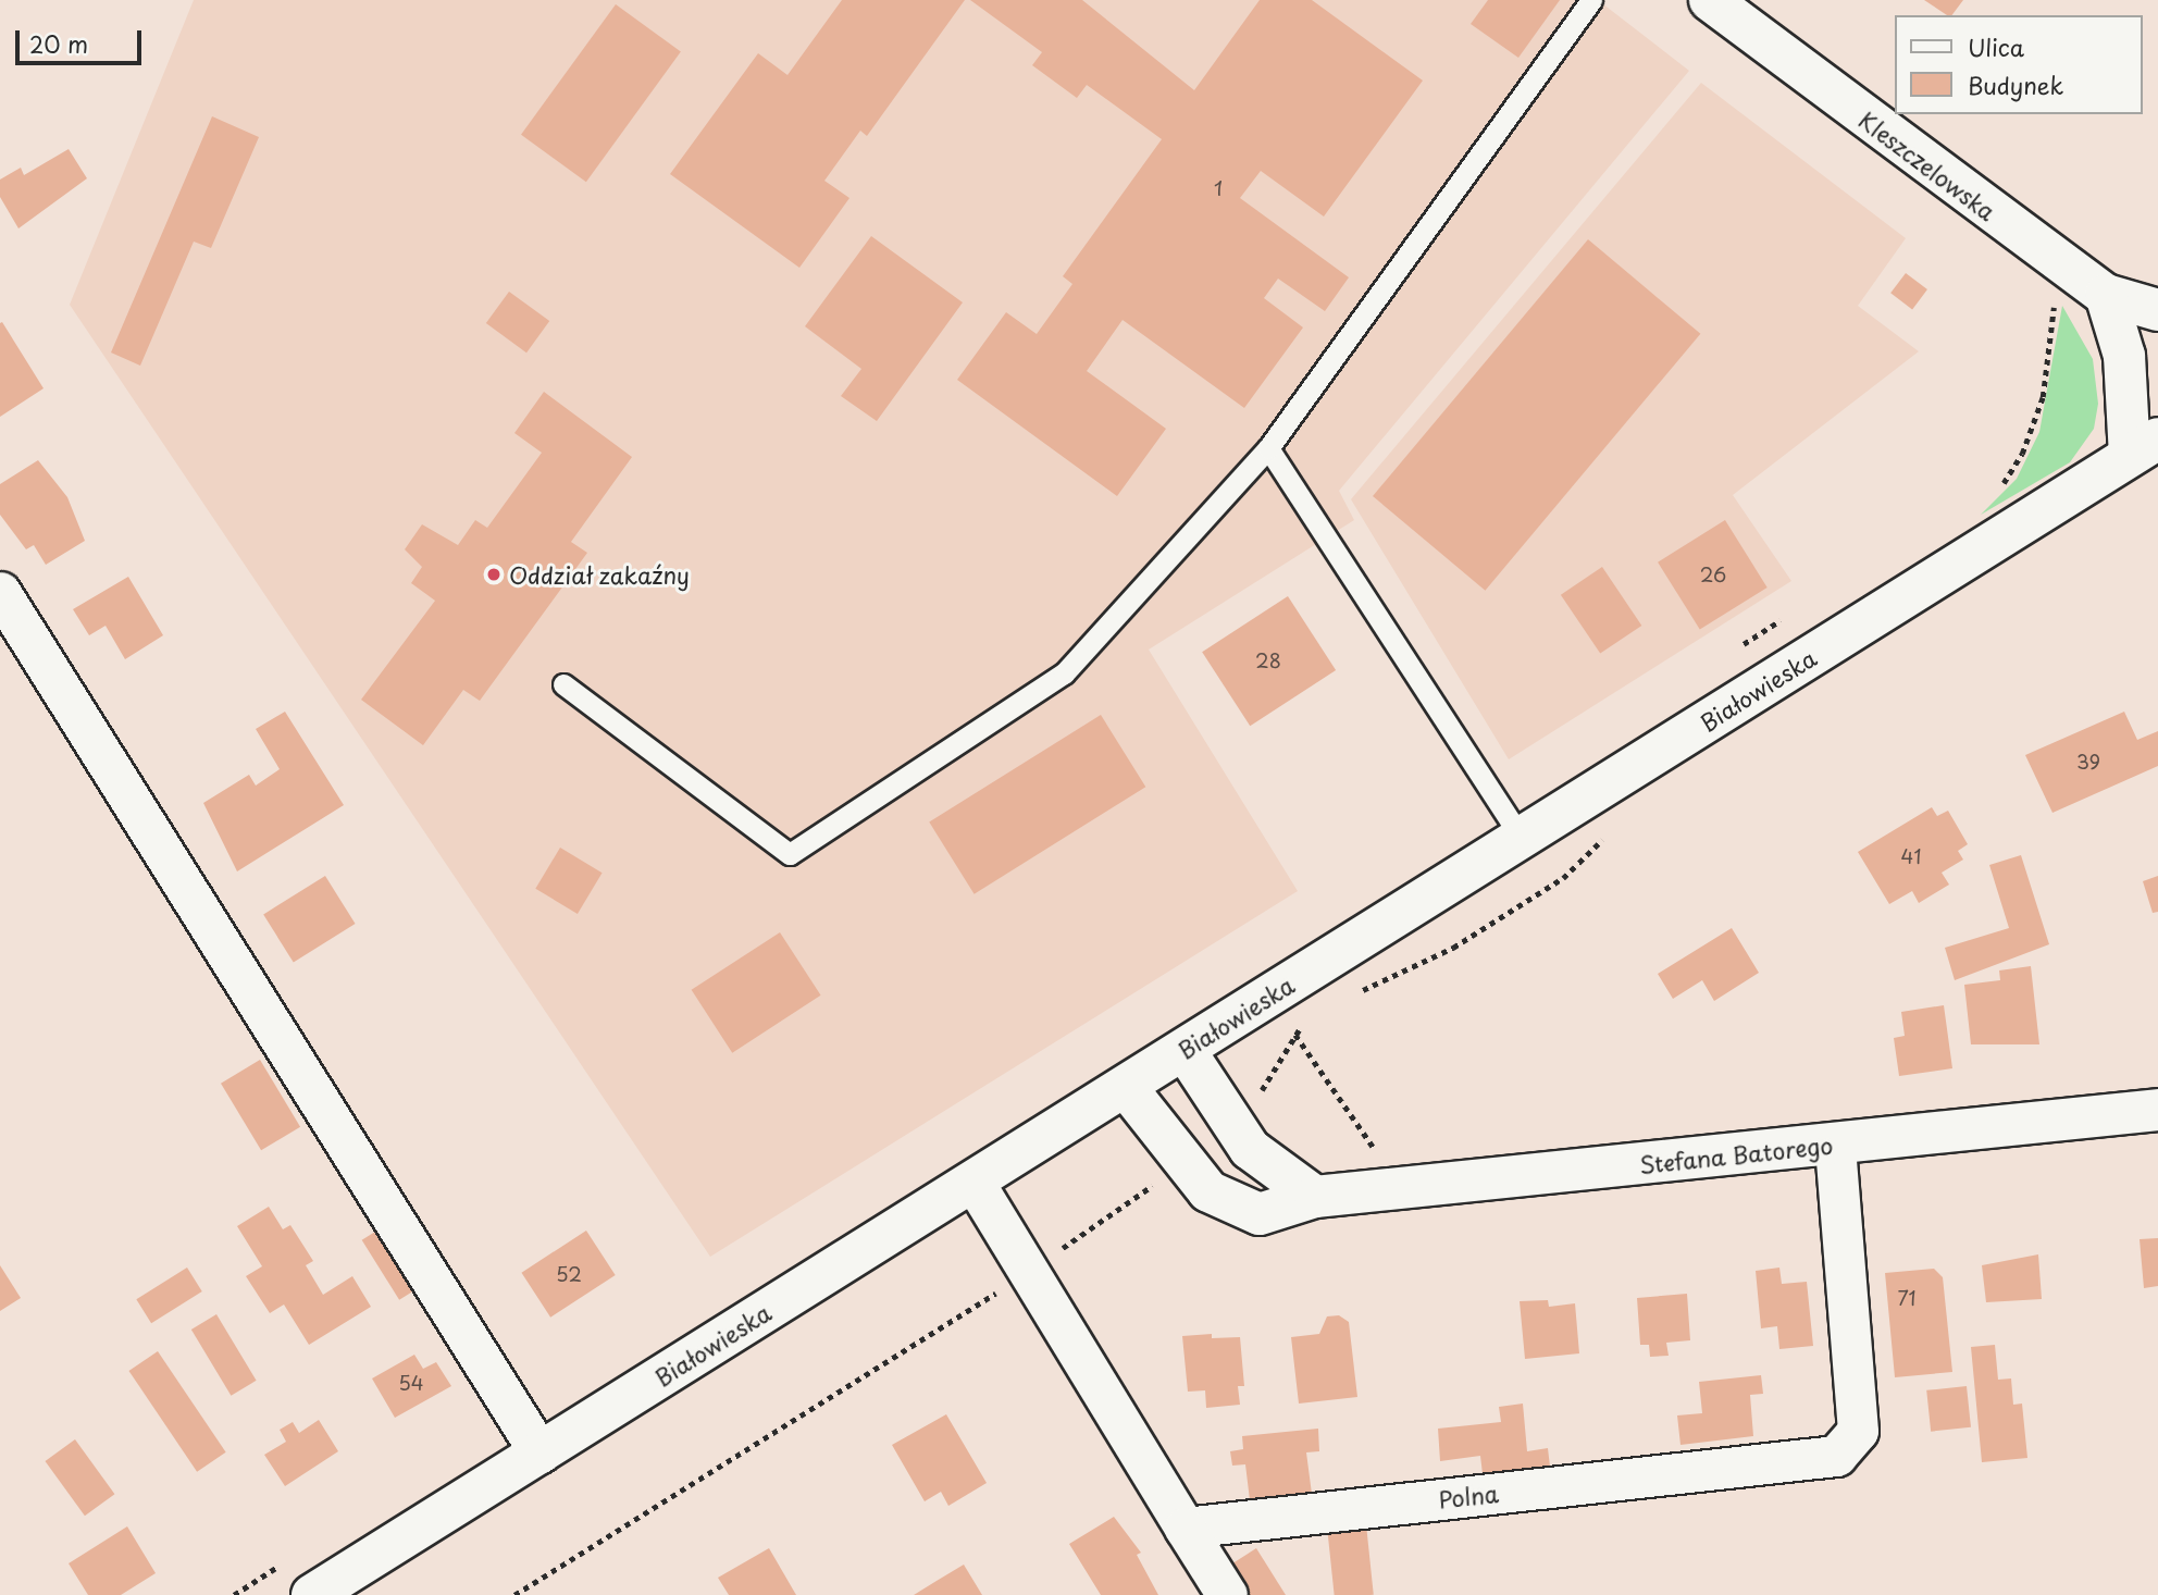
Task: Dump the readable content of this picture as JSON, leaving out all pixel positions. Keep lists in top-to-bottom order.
{
  "streets": {
    "main road": ["Kleszczelowska", "Białowieska", "Stefana Batorego"],
    "street": ["Polna"]
  },
  "crossings": [
    ["Białowieska", "Stefana Batorego"],
    ["Stefana Batorego", "Polna"]
  ],
  "places": ["Oddział zakaźny"],
  "house_numbers": [
    "1",
    "26",
    "28",
    "39",
    "41",
    "52",
    "71",
    "54"
  ],
  "legend": ["Ulica", "Budynek"],
  "scale_bar": "20 m"
}
